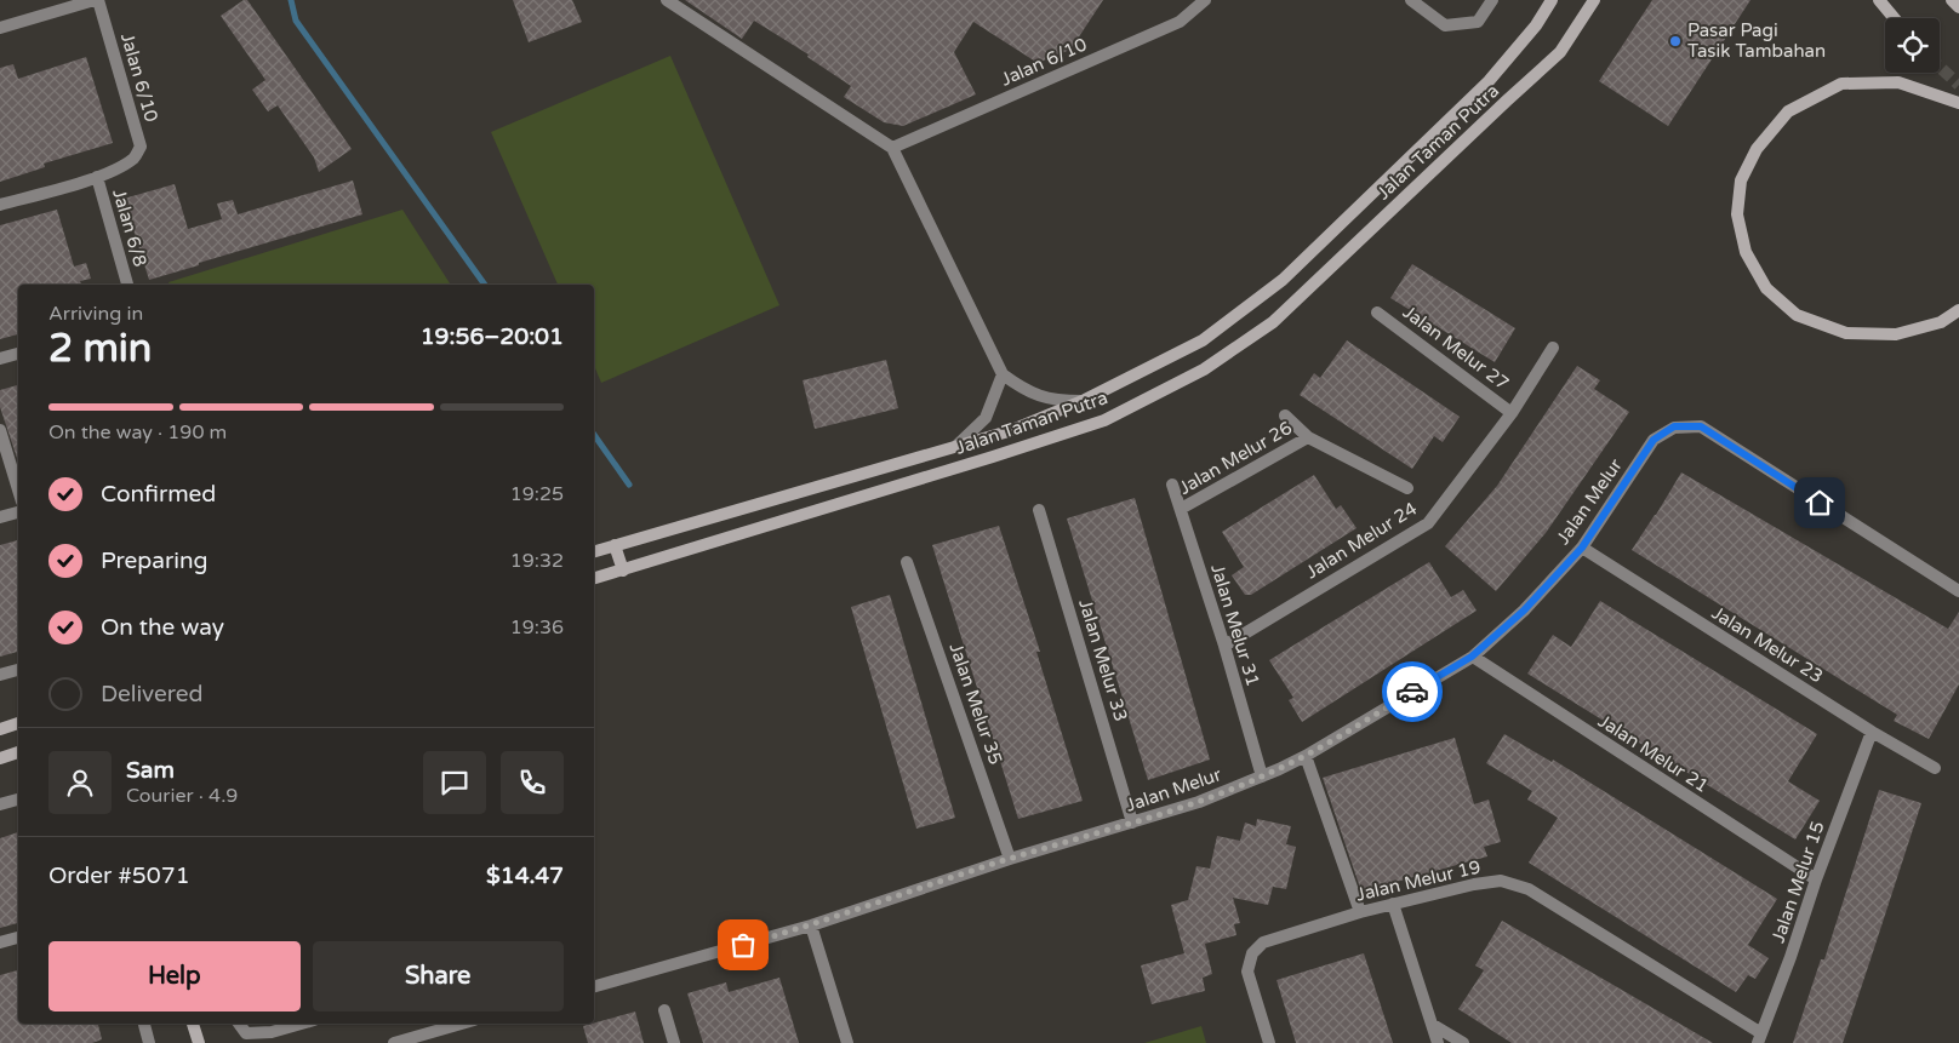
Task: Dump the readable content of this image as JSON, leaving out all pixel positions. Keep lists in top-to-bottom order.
{
  "streets": {
    "street": [
      "Jalan 6/10",
      "Jalan Taman Putra",
      "Jalan 6/8",
      "Jalan Melur 27",
      "Jalan Melur 26",
      "Jalan Melur",
      "Jalan Melur 24",
      "Jalan Melur 31",
      "Jalan Melur 23",
      "Jalan Melur 33",
      "Jalan Melur 35",
      "Jalan Melur 21",
      "Jalan Melur 19",
      "Jalan Melur 15"
    ]
  },
  "crossings": [
    ["Jalan 6/10", "Jalan 6/8"],
    ["Jalan Melur 27", "Jalan Melur 24"],
    ["Jalan Melur 26", "Jalan Melur 31"],
    ["Jalan Melur", "Jalan Melur 31"],
    ["Jalan Melur", "Jalan Melur 23"],
    ["Jalan Melur", "Jalan Melur 33"],
    ["Jalan Melur", "Jalan Melur 35"],
    ["Jalan Melur", "Jalan Melur 21"],
    ["Jalan Melur 24", "Jalan Melur 31"],
    ["Jalan Melur 23", "Jalan Melur 15"],
    ["Jalan Melur 21", "Jalan Melur 15"],
    ["Jalan Melur 19", "Jalan Melur 15"]
  ],
  "places": ["Pasar Pagi Tasik Tambahan"],
  "page": {
    "heading": ["2 min", "Arriving in", "19:56–20:01"],
    "panel": [
      "Sam",
      "Courier · 4.9",
      "Order #5071",
      "$14.47"
    ],
    "bar": "On the way · 190 m",
    "list": [
      ["Confirmed", "19:25"],
      ["Preparing", "19:32"],
      ["On the way", "19:36"],
      "Delivered"
    ],
    "buttons": ["Help", "Share"]
  }
}
